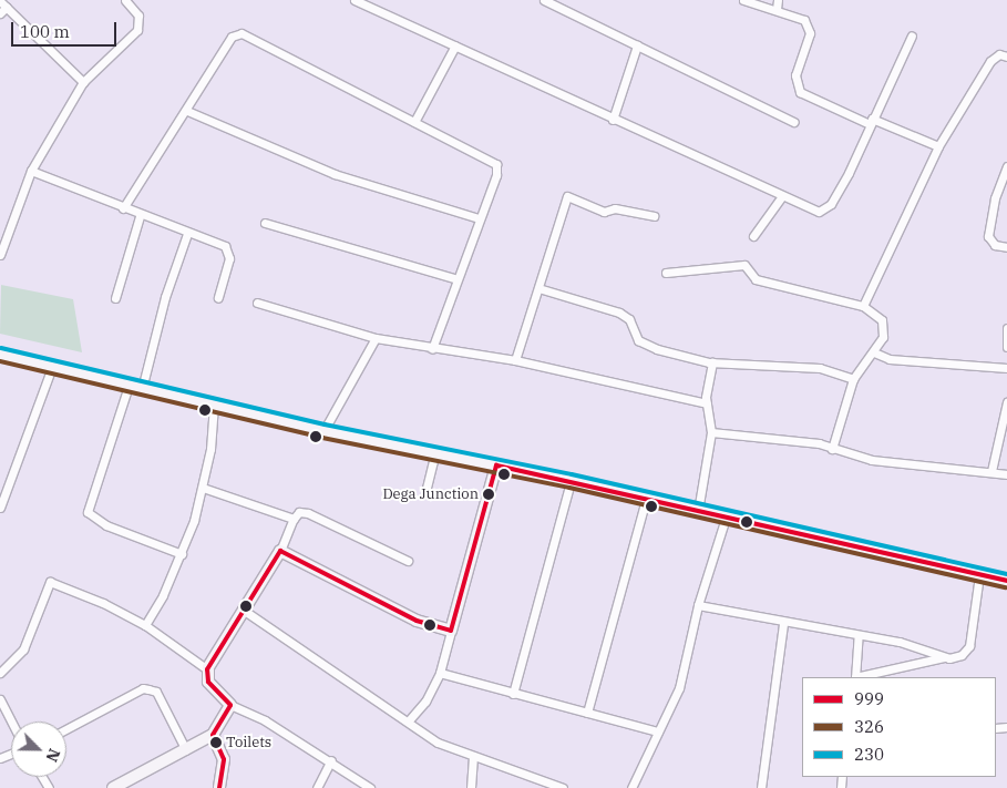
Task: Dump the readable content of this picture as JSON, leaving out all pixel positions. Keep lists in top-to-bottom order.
{
  "places": ["Dega Junction", "Toilets"],
  "lines": ["transit line 230", "transit line 326", "transit line 999"],
  "legend": ["999", "326", "230"],
  "scale_bar": "100 m",
  "north": "bottom right"
}
